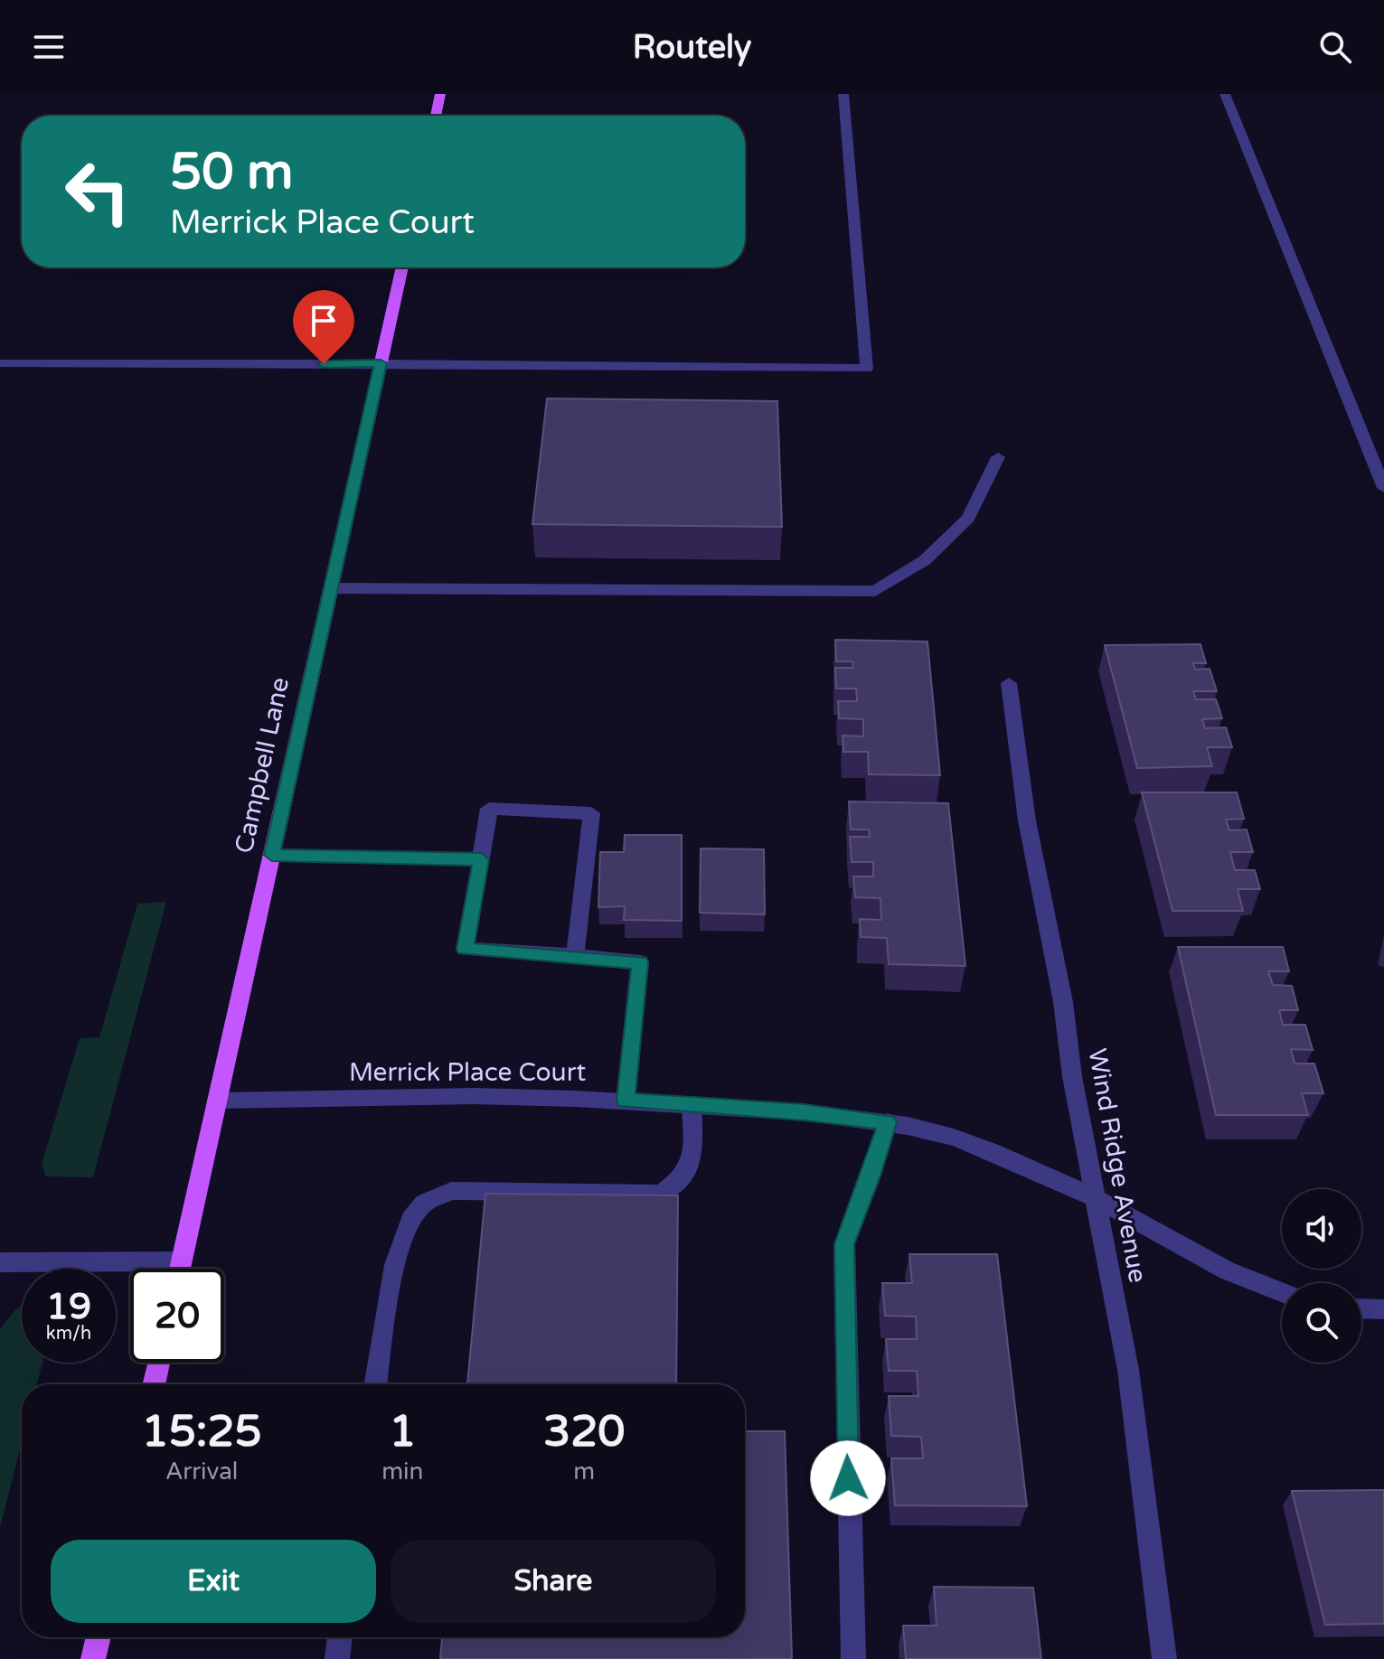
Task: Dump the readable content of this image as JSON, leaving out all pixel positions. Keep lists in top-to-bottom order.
{
  "streets": {
    "main road": ["Campbell Lane"],
    "street": ["Merrick Place Court", "Wind Ridge Avenue"]
  },
  "crossings": [
    ["Campbell Lane", "Merrick Place Court"],
    ["Merrick Place Court", "Wind Ridge Avenue"]
  ],
  "page": {
    "header": "Routely",
    "turn": ["50 m", "Merrick Place Court"],
    "speed": "19 km/h",
    "limit": "20",
    "eta": [
      "15:25",
      "Arrival",
      "1",
      "min",
      "320",
      "m"
    ],
    "buttons": ["Exit", "Share"]
  }
}
